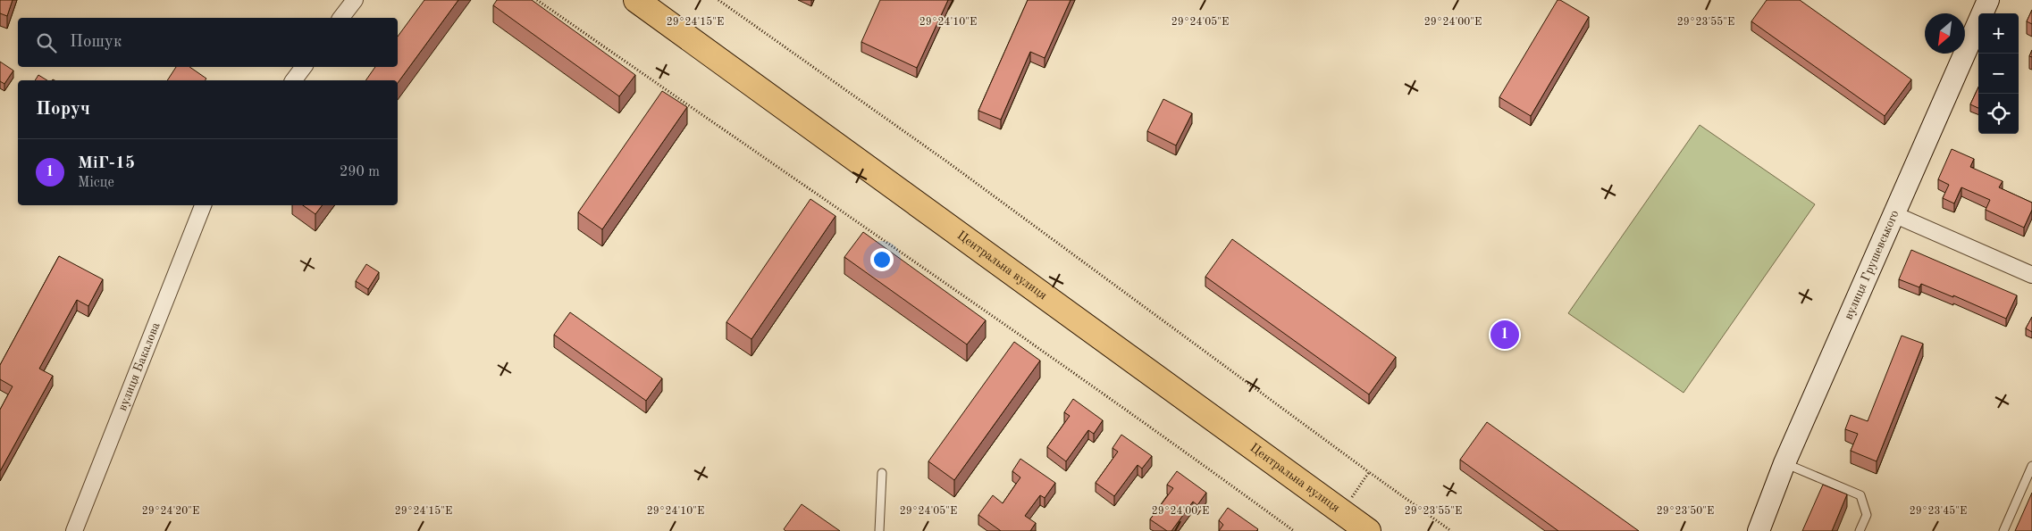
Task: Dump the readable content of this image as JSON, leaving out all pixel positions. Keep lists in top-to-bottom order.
{
  "streets": {
    "highway": ["Центральна вулиця"],
    "street": ["вулиця Грушевського", "вулиця Бакалова"]
  },
  "north": "bottom left",
  "page": {
    "map_buttons": ["+", "−"],
    "search": "Пошук",
    "heading": "Поруч",
    "list": [
      {
        "mark": "1",
        "name": "МіГ-15",
        "note": "Місце",
        "value": "290 m"
      }
    ],
    "pins": "1"
  },
  "coordinates": [
    "29°24'15\"E",
    "29°24'10\"E",
    "29°24'05\"E",
    "29°24'00\"E",
    "29°23'55\"E",
    "29°24'20\"E",
    "29°23'50\"E",
    "29°23'45\"E"
  ]
}
